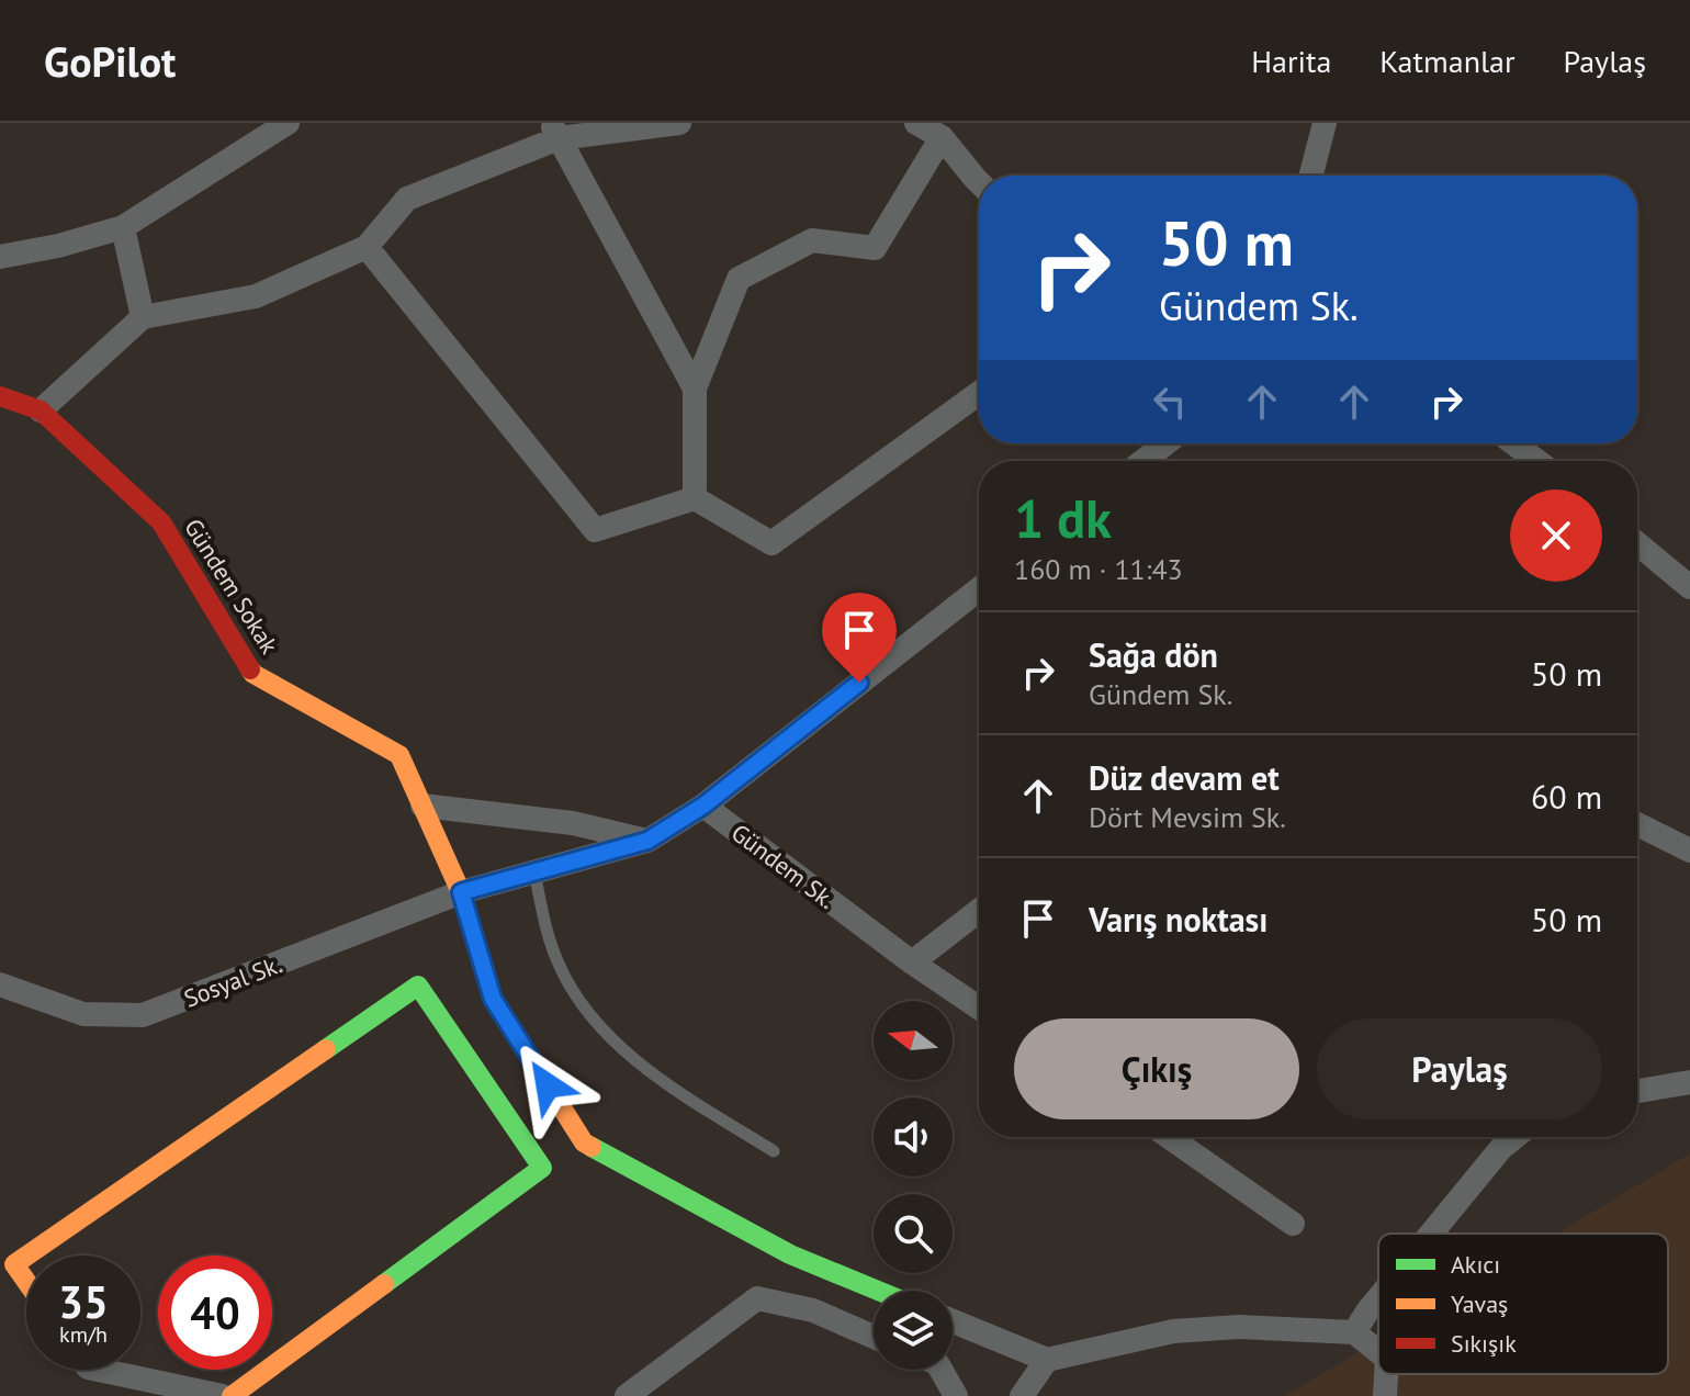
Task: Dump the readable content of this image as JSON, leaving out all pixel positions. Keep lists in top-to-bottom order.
{
  "streets": {
    "street": ["Gündem Sokak", "Gündem Sk.", "Sosyal Sk."]
  },
  "crossings": [
    ["Gündem Sokak", "Sosyal Sk."]
  ],
  "legend": ["Akıcı", "Yavaş", "Sıkışık"],
  "north": "left",
  "page": {
    "header": "GoPilot",
    "nav": ["Harita", "Katmanlar", "Paylaş"],
    "turn": ["50 m", "Gündem Sk."],
    "heading": ["1 dk", "160 m · 11:43"],
    "list": [
      {
        "name": "Sağa dön",
        "note": "Gündem Sk.",
        "value": "50 m"
      },
      {
        "name": "Düz devam et",
        "note": "Dört Mevsim Sk.",
        "value": "60 m"
      },
      {
        "name": "Varış noktası",
        "value": "50 m"
      }
    ],
    "buttons": ["Çıkış", "Paylaş"],
    "speed": "35 km/h",
    "limit": "40"
  }
}
